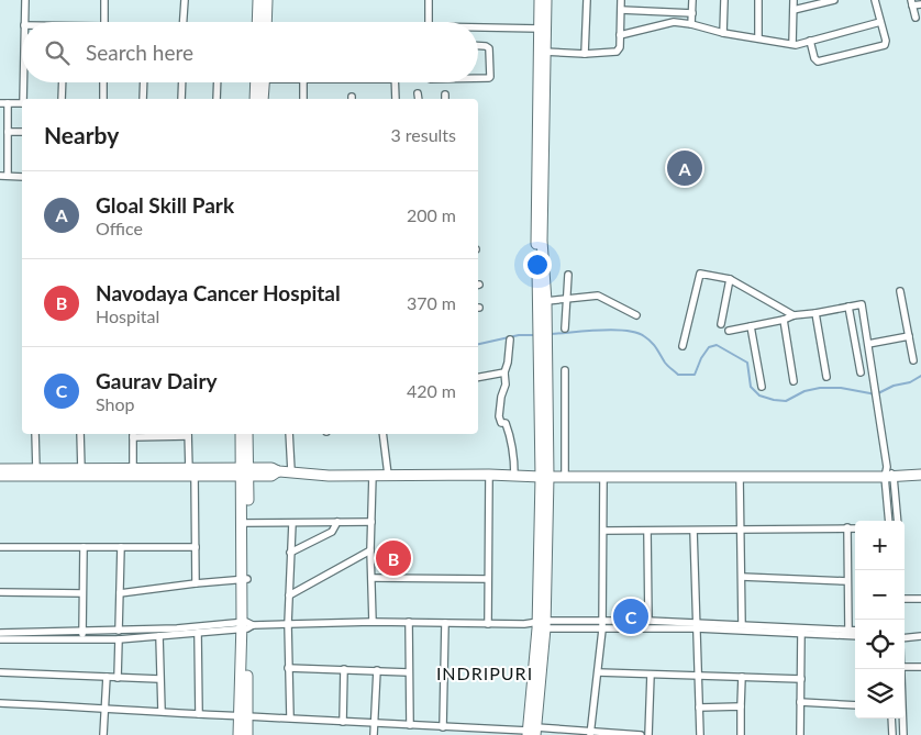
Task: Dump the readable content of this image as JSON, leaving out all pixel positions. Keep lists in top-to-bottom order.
{
  "districts": ["INDRIPURI"],
  "page": {
    "search": "Search here",
    "heading": ["Nearby", "3 results"],
    "pins": ["A", "B", "C"],
    "list": [
      {
        "mark": "A",
        "name": "Gloal Skill Park",
        "note": "Office",
        "value": "200 m"
      },
      {
        "mark": "B",
        "name": "Navodaya Cancer Hospital",
        "note": "Hospital",
        "value": "370 m"
      },
      {
        "mark": "C",
        "name": "Gaurav Dairy",
        "note": "Shop",
        "value": "420 m"
      }
    ],
    "map_buttons": ["+", "−"]
  }
}
